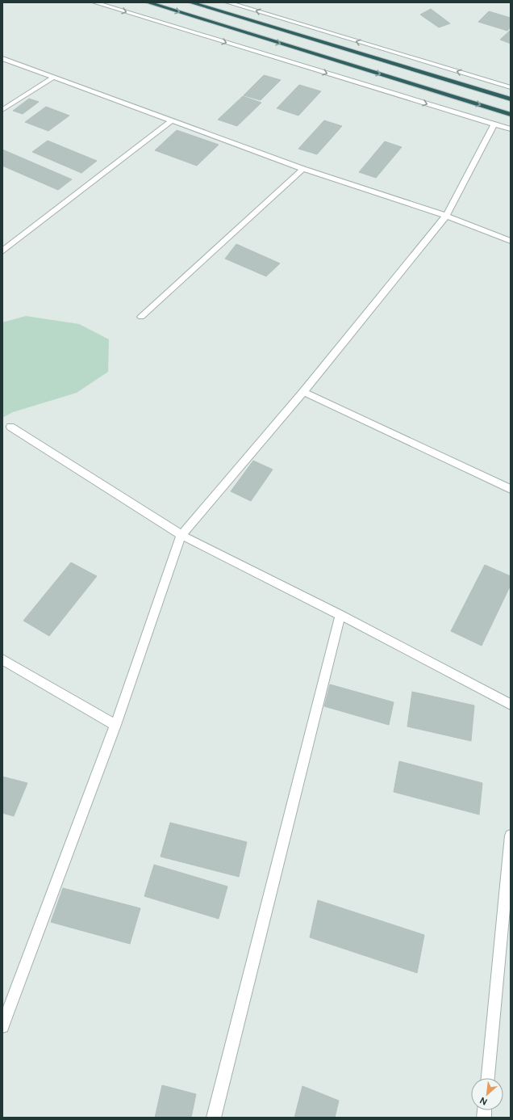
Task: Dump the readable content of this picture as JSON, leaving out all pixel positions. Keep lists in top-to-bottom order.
{
  "north": "bottom left"
}
